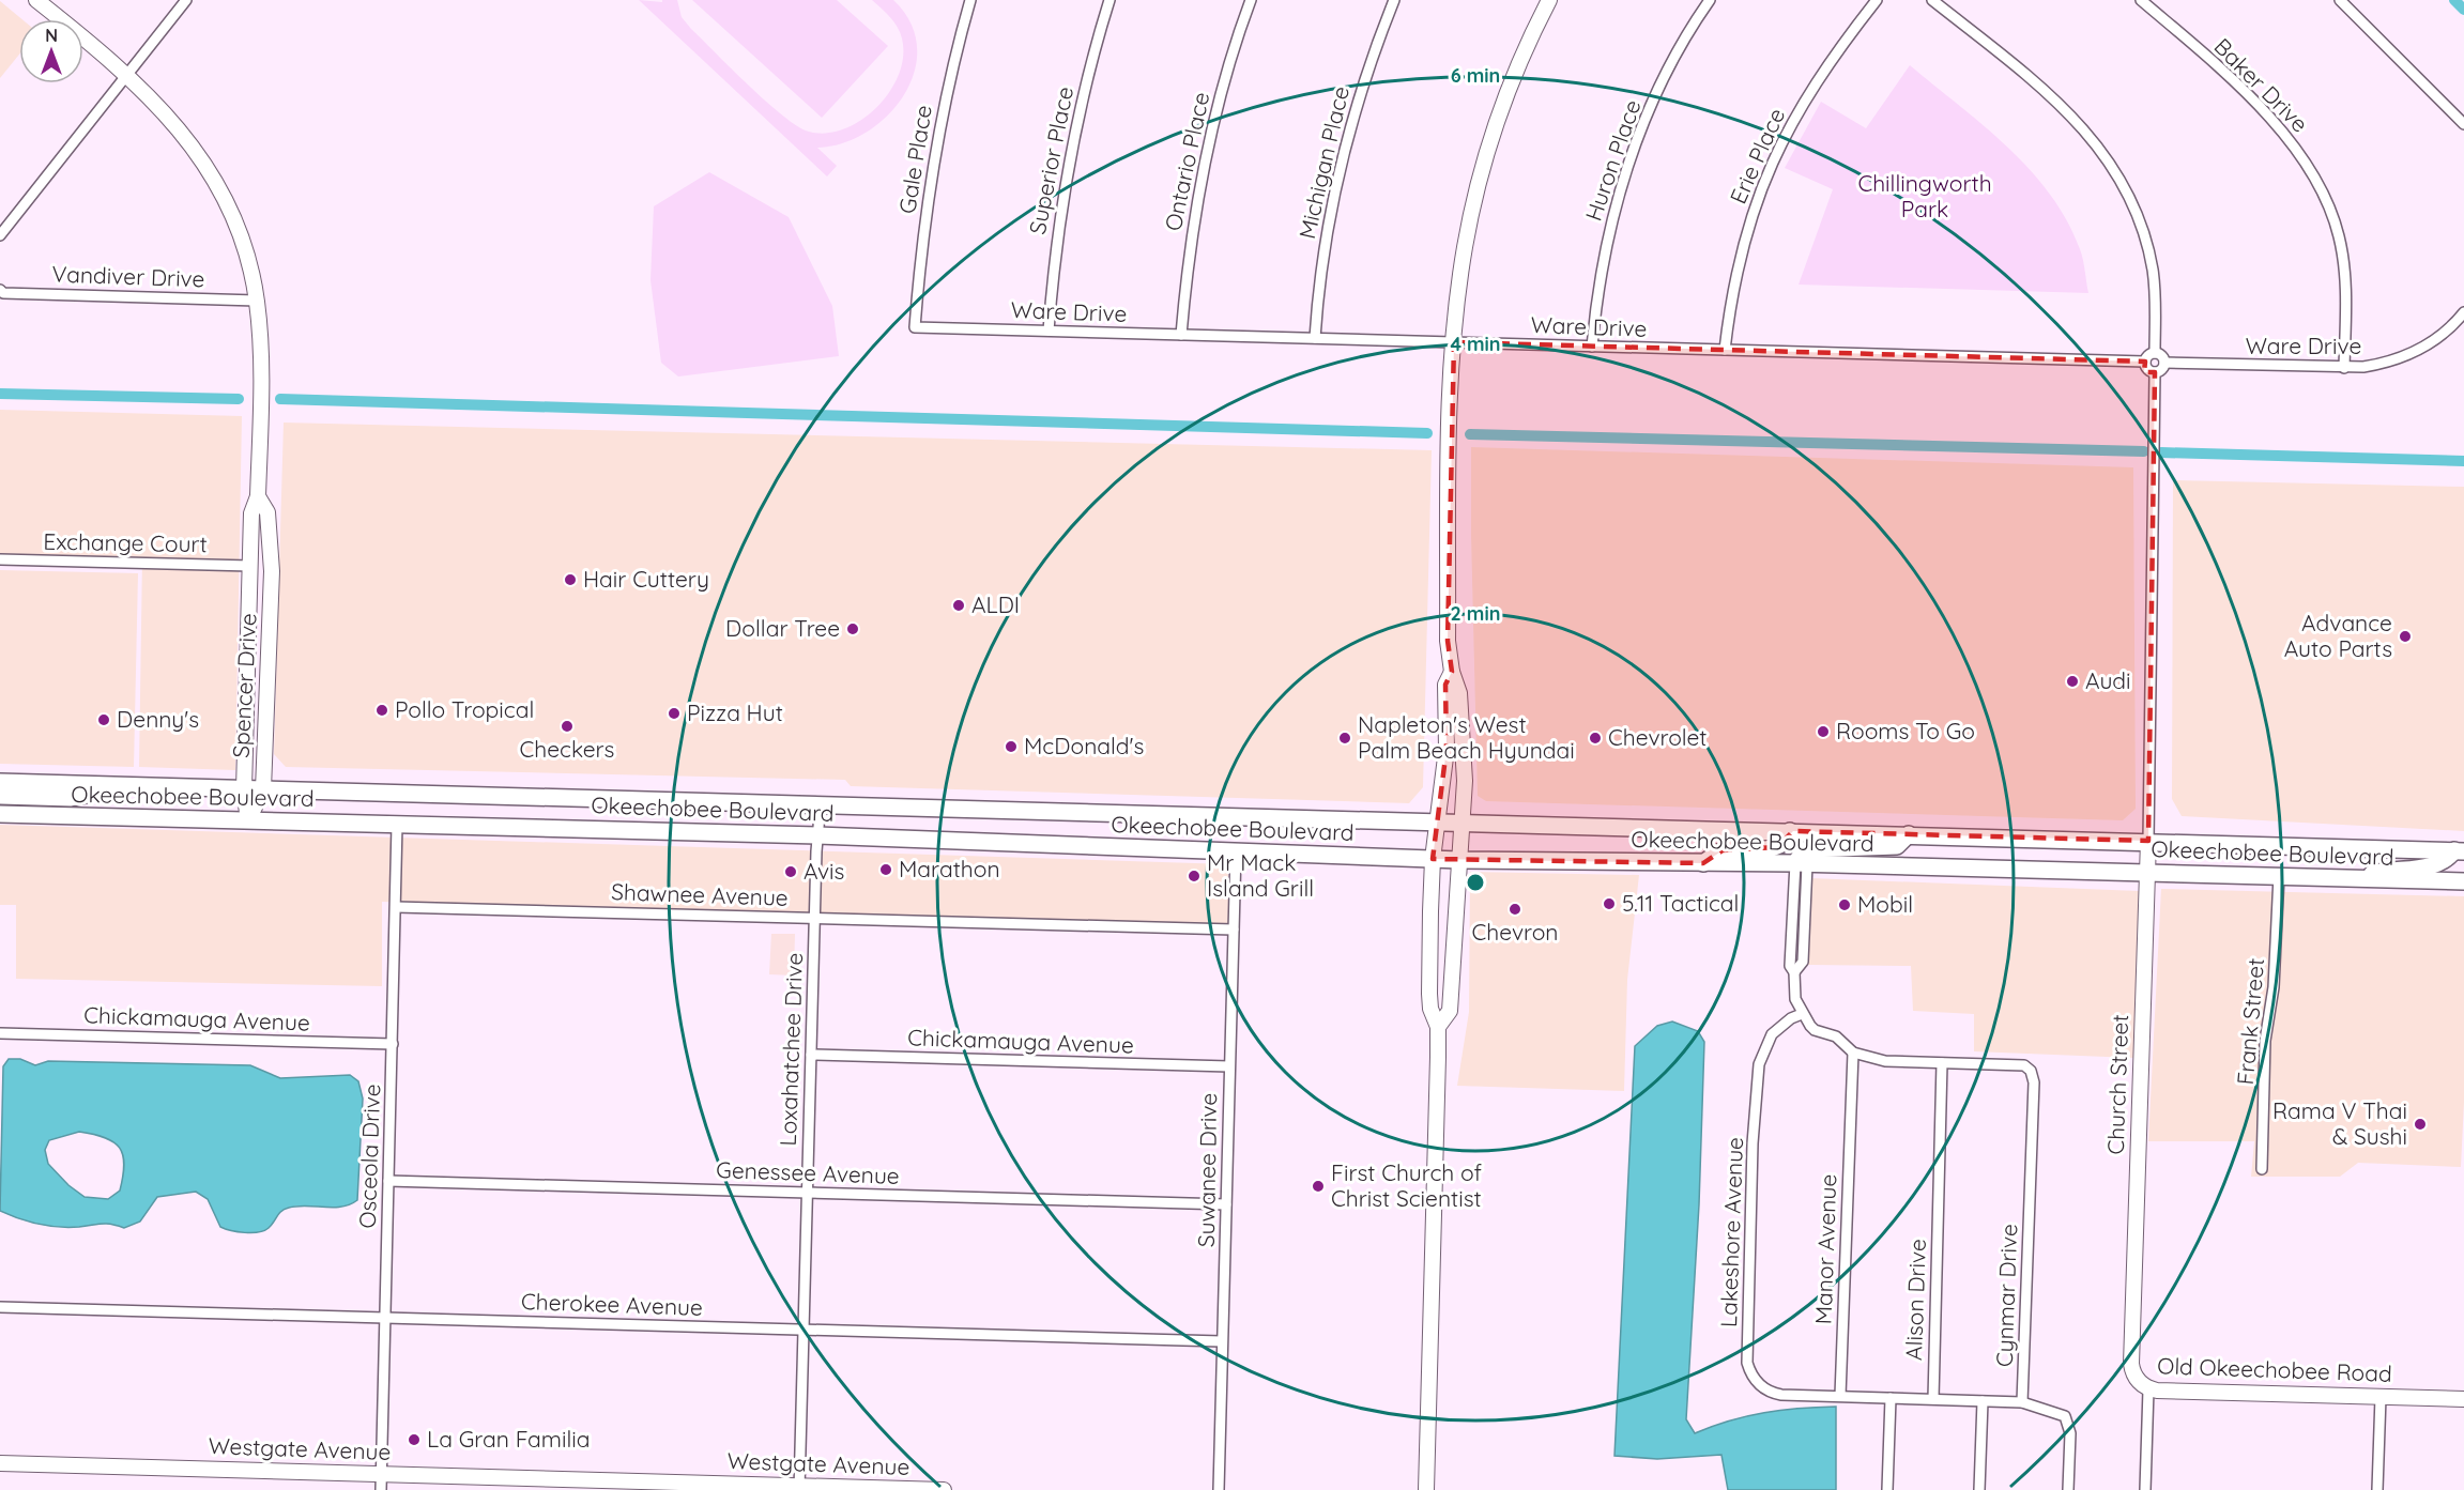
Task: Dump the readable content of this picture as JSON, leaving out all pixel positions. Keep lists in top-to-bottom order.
{
  "streets": {
    "main road": ["Okeechobee Boulevard"],
    "street": [
      "Baker Drive",
      "Erie Place",
      "Gale Place",
      "Superior Place",
      "Huron Place",
      "Ontario Place",
      "Michigan Place",
      "Vandiver Drive",
      "Ware Drive",
      "Exchange Court",
      "Spencer Drive",
      "Shawnee Avenue",
      "Chickamauga Avenue",
      "Frank Street",
      "Loxahatchee Drive",
      "Church Street",
      "Osceola Drive",
      "Suwanee Drive",
      "Genessee Avenue",
      "Lakeshore Avenue",
      "Manor Avenue",
      "Cynmar Drive",
      "Alison Drive",
      "Cherokee Avenue",
      "Old Okeechobee Road",
      "Westgate Avenue"
    ]
  },
  "crossings": [
    ["Baker Drive", "Ware Drive"],
    ["Erie Place", "Ware Drive"],
    ["Gale Place", "Ware Drive"],
    ["Superior Place", "Ware Drive"],
    ["Huron Place", "Ware Drive"],
    ["Ontario Place", "Ware Drive"],
    ["Michigan Place", "Ware Drive"],
    ["Vandiver Drive", "Spencer Drive"],
    ["Exchange Court", "Spencer Drive"],
    ["Spencer Drive", "Okeechobee Boulevard"],
    ["Okeechobee Boulevard", "Frank Street"],
    ["Okeechobee Boulevard", "Loxahatchee Drive"],
    ["Okeechobee Boulevard", "Church Street"],
    ["Okeechobee Boulevard", "Osceola Drive"],
    ["Okeechobee Boulevard", "Suwanee Drive"],
    ["Shawnee Avenue", "Loxahatchee Drive"],
    ["Shawnee Avenue", "Osceola Drive"],
    ["Shawnee Avenue", "Suwanee Drive"],
    ["Chickamauga Avenue", "Loxahatchee Drive"],
    ["Chickamauga Avenue", "Osceola Drive"],
    ["Chickamauga Avenue", "Suwanee Drive"],
    ["Loxahatchee Drive", "Genessee Avenue"],
    ["Loxahatchee Drive", "Cherokee Avenue"],
    ["Loxahatchee Drive", "Westgate Avenue"],
    ["Church Street", "Old Okeechobee Road"],
    ["Osceola Drive", "Genessee Avenue"],
    ["Osceola Drive", "Cherokee Avenue"],
    ["Osceola Drive", "Westgate Avenue"],
    ["Suwanee Drive", "Genessee Avenue"],
    ["Suwanee Drive", "Cherokee Avenue"],
    ["Lakeshore Avenue", "Manor Avenue"],
    ["Cynmar Drive", "Alison Drive"]
  ],
  "parks": ["Chillingworth Park"],
  "places": [
    "Hair Cuttery",
    "ALDI",
    "Dollar Tree",
    "Advance Auto Parts",
    "Audi",
    "Pollo Tropical",
    "Pizza Hut",
    "Denny's",
    "Checkers",
    "Rooms To Go",
    "Napleton's West Palm Beach Hyundai",
    "Chevrolet",
    "McDonald's",
    "Marathon",
    "Avis",
    "Mr Mack Island Grill",
    "5.11 Tactical",
    "Mobil",
    "Chevron",
    "Rama V Thai & Sushi",
    "First Church of Christ Scientist",
    "La Gran Familia"
  ],
  "north": "top",
  "rings": ["6 min", "4 min", "2 min"]
}
